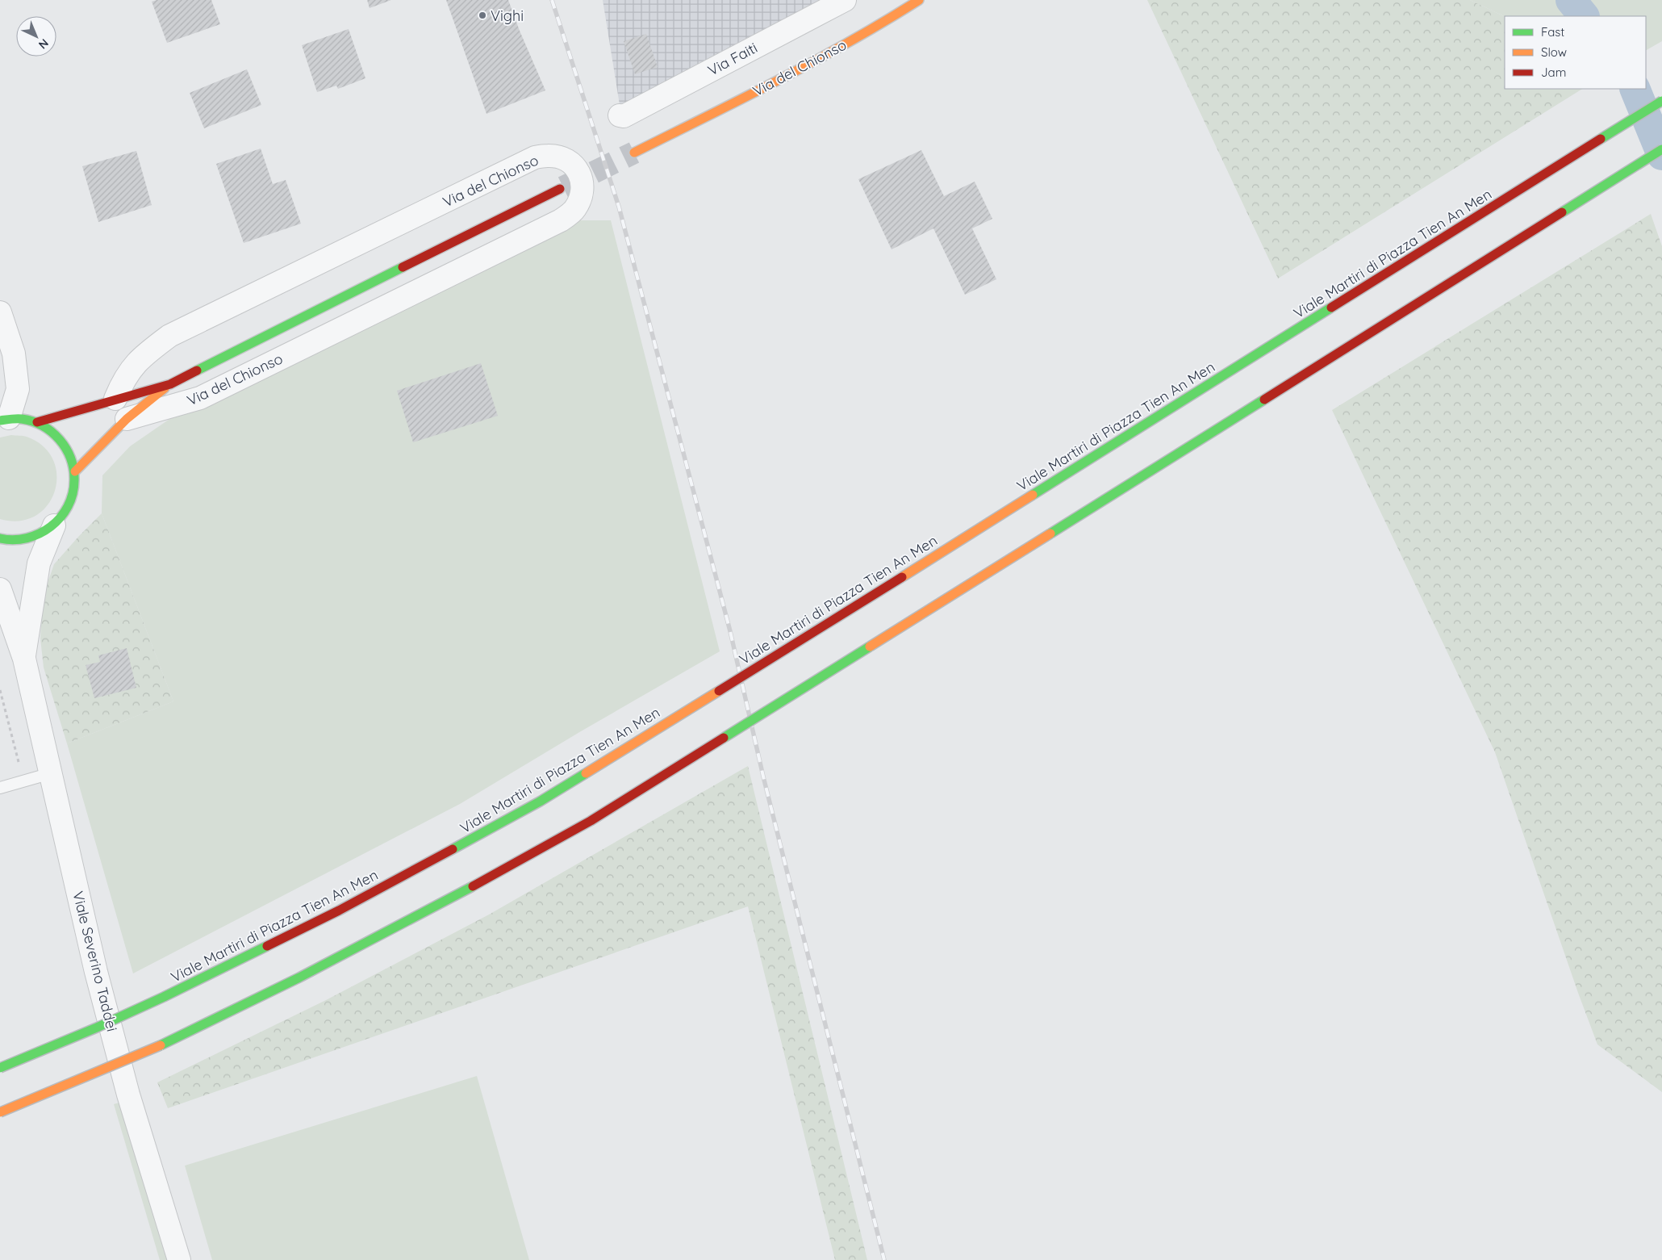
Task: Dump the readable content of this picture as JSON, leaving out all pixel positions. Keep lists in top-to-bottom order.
{
  "streets": {
    "main road": ["Via del Chionso", "Viale Martiri di Piazza Tien An Men"],
    "street": ["Via Faiti", "Viale Severino Taddei"]
  },
  "crossings": [
    ["Via del Chionso", "Viale Severino Taddei"]
  ],
  "places": ["Vighi"],
  "legend": ["Fast", "Slow", "Jam"],
  "north": "bottom right"
}
